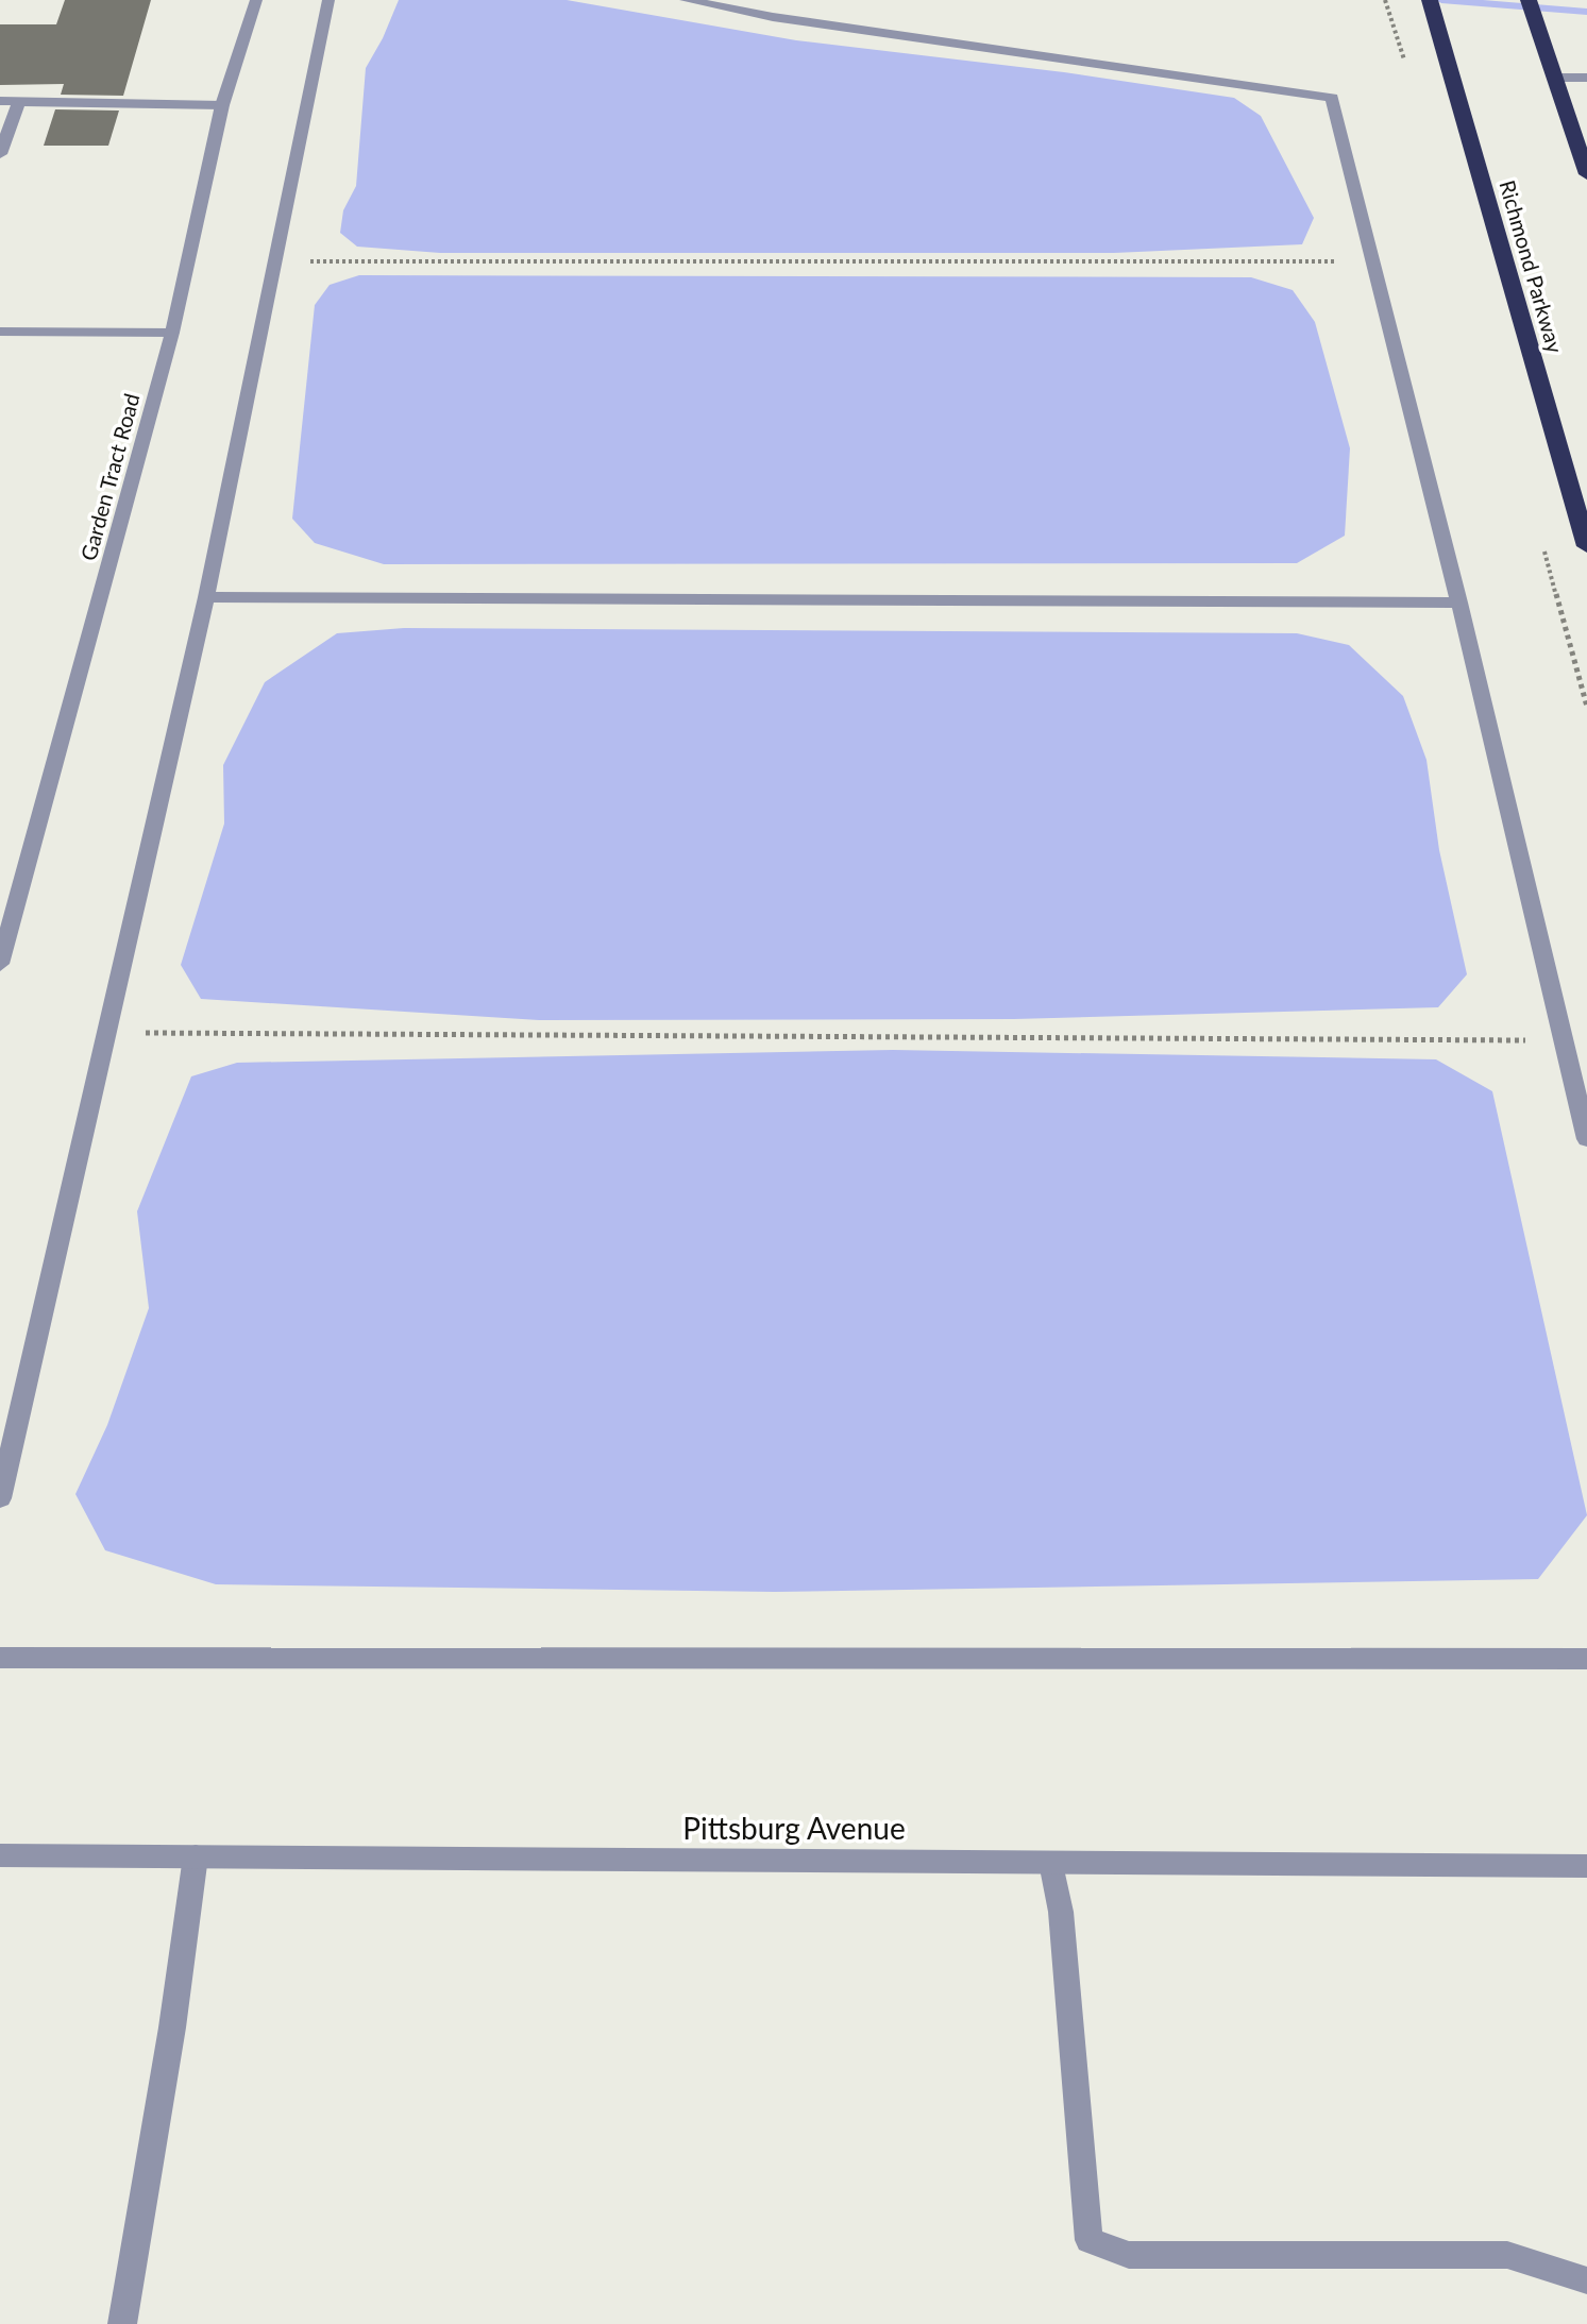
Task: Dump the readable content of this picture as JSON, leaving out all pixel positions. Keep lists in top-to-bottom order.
{
  "streets": {
    "highway": ["Richmond Parkway"],
    "street": ["Garden Tract Road", "Pittsburg Avenue"]
  }
}
